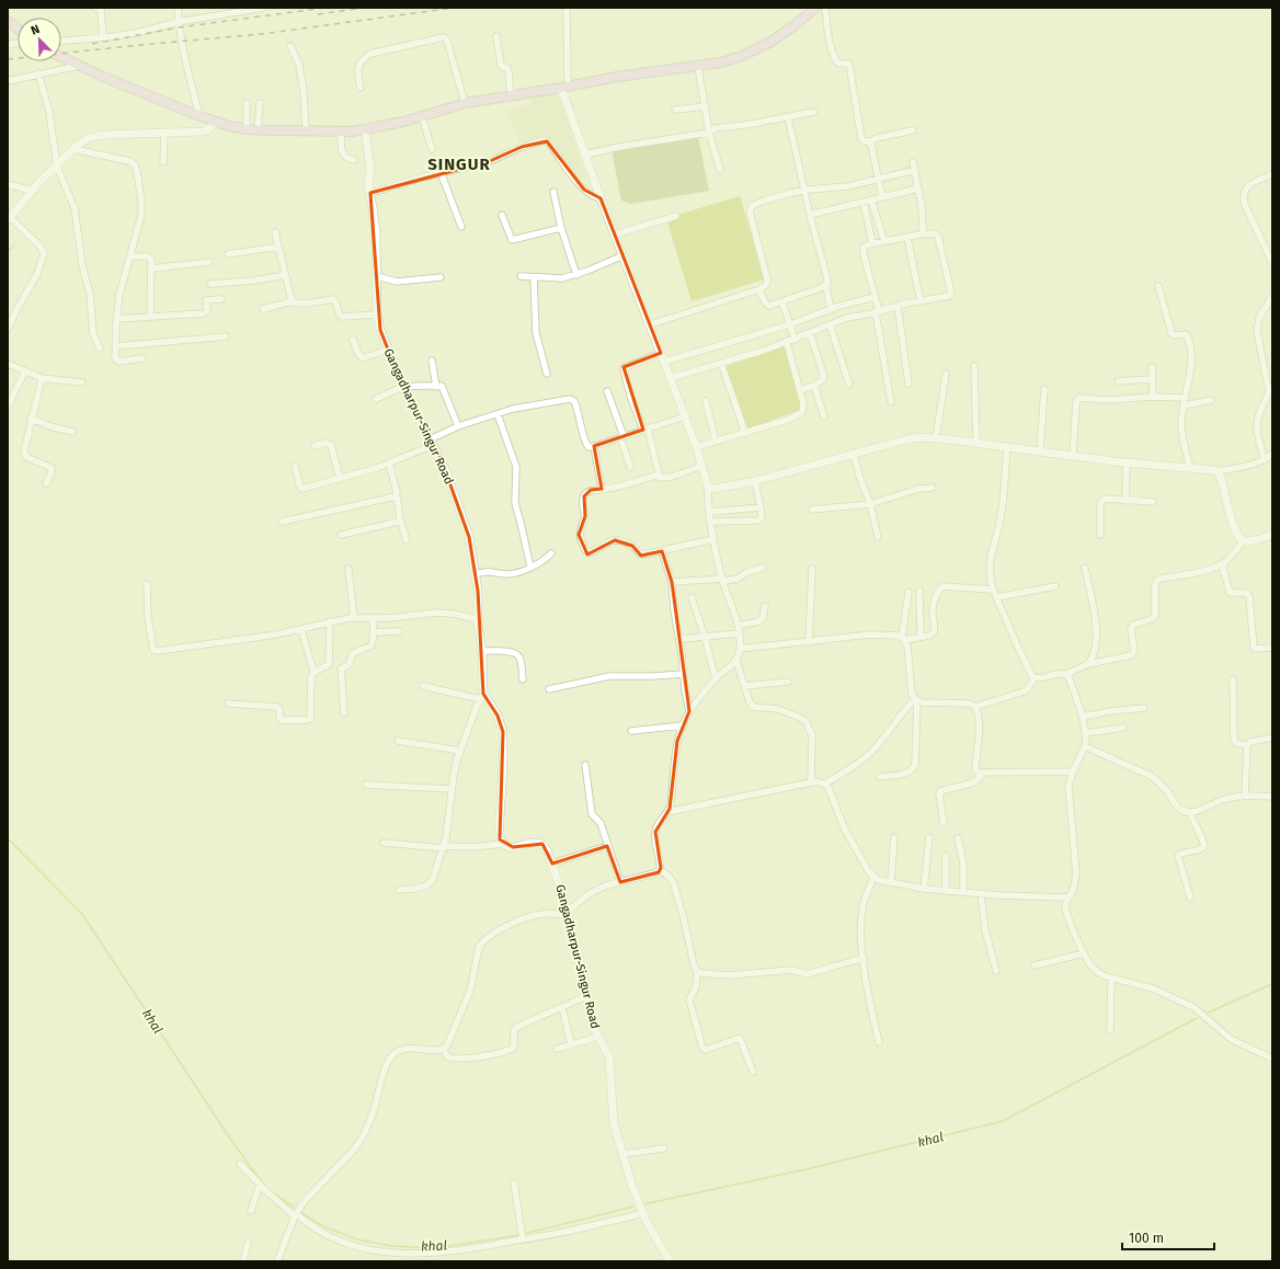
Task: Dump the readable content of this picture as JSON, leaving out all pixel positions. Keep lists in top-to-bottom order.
{
  "streets": {
    "street": ["Gangadharpur-Singur Road"]
  },
  "districts": ["SINGUR"],
  "water": ["khal"],
  "scale_bar": "100 m",
  "north": "top left"
}
